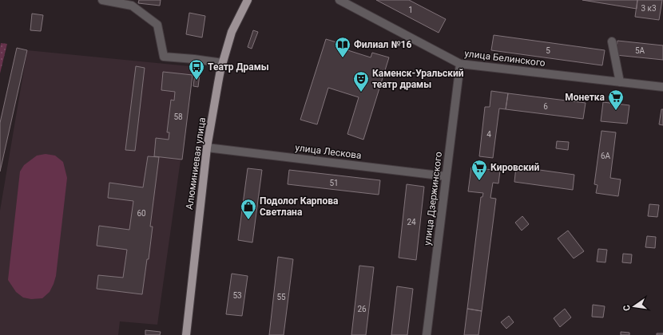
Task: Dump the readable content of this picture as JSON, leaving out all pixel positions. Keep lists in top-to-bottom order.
{
  "streets": {
    "main road": ["Алюминиевая улица"],
    "street": ["улица Белинского", "улица Лескова", "улица Дзержинского"]
  },
  "crossings": [
    ["улица Белинского", "улица Дзержинского"],
    ["улица Лескова", "Алюминиевая улица"],
    ["улица Лескова", "улица Дзержинского"]
  ],
  "places": {
    "library": ["Филиал №16"],
    "bus stop": ["Театр Драмы"],
    "theatre": ["Каменск-Уральский театр драмы"],
    "supermarket": ["Монетка", "Кировский"],
    "shop": ["Подолог Карпова Светлана"]
  },
  "house_numbers": [
    "3 к3",
    "1",
    "5",
    "5А",
    "6",
    "58",
    "4",
    "6А",
    "51",
    "60",
    "24",
    "53",
    "55",
    "26"
  ],
  "north": "left"
}
